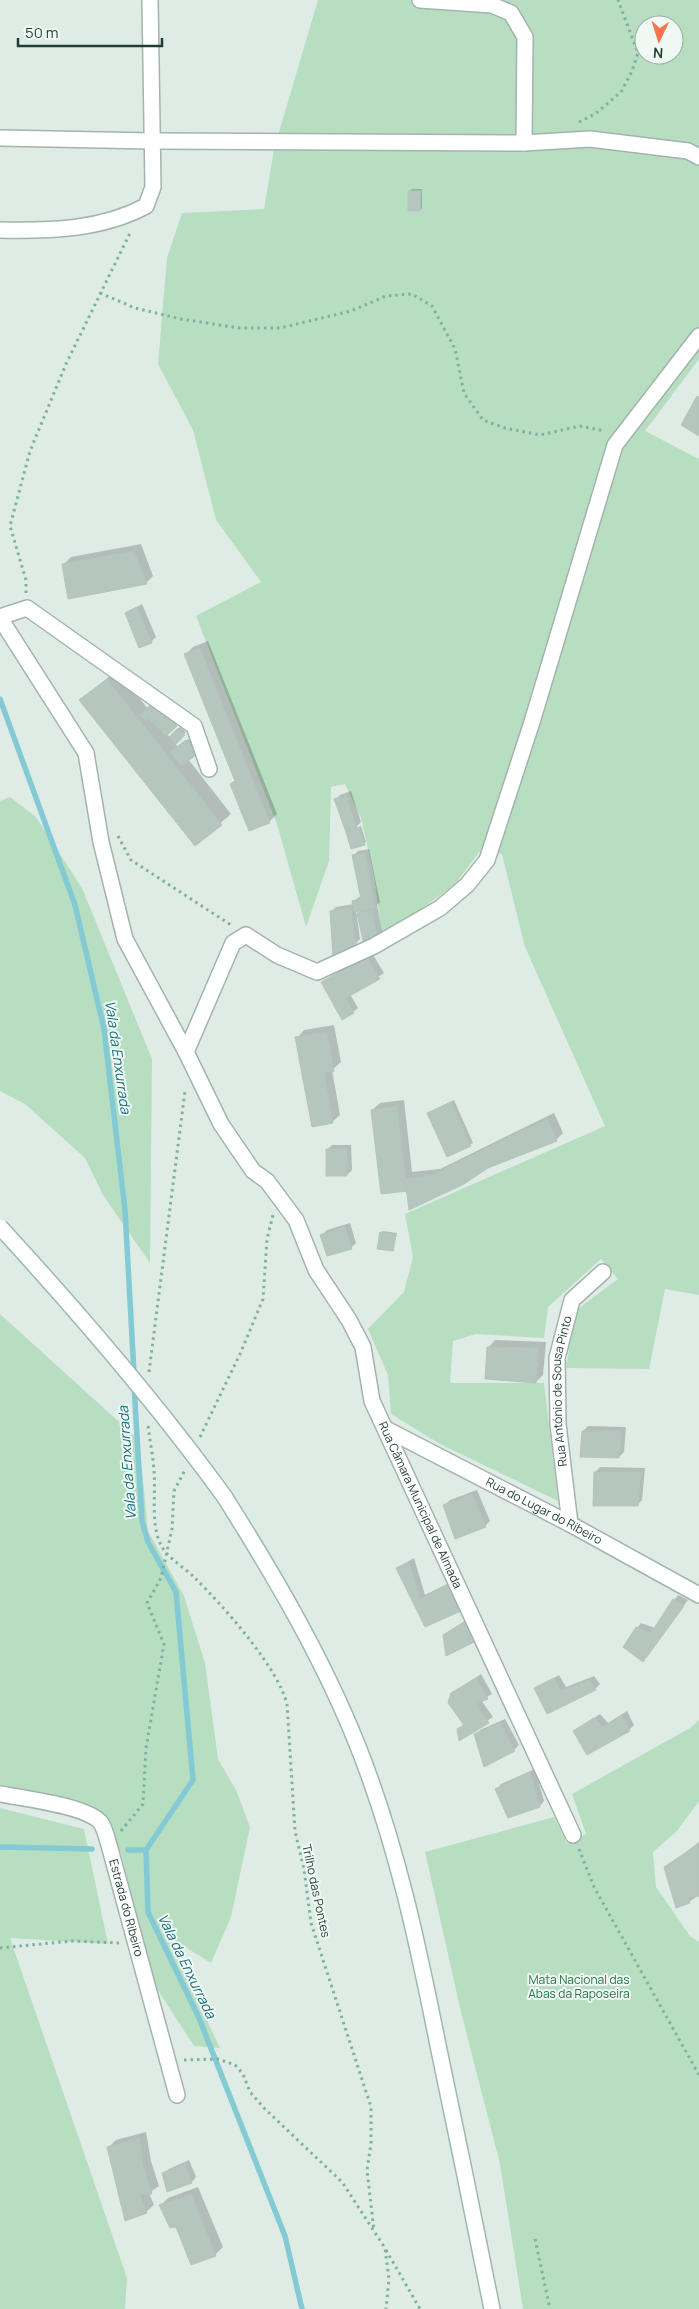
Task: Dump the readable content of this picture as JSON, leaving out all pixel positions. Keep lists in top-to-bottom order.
{
  "streets": {
    "street": [
      "Rua António de Sousa Pinto",
      "Rua Câmara Municipal de Almada",
      "Rua do Lugar do Ribeiro",
      "Estrada do Ribeiro"
    ],
    "path": ["Trilho das Pontes"]
  },
  "crossings": [
    ["Rua António de Sousa Pinto", "Rua do Lugar do Ribeiro"],
    ["Rua Câmara Municipal de Almada", "Rua do Lugar do Ribeiro"]
  ],
  "water": ["Vala da Enxurrada"],
  "parks": ["Mata Nacional das Abas da Raposeira"],
  "scale_bar": "50 m",
  "north": "bottom"
}
